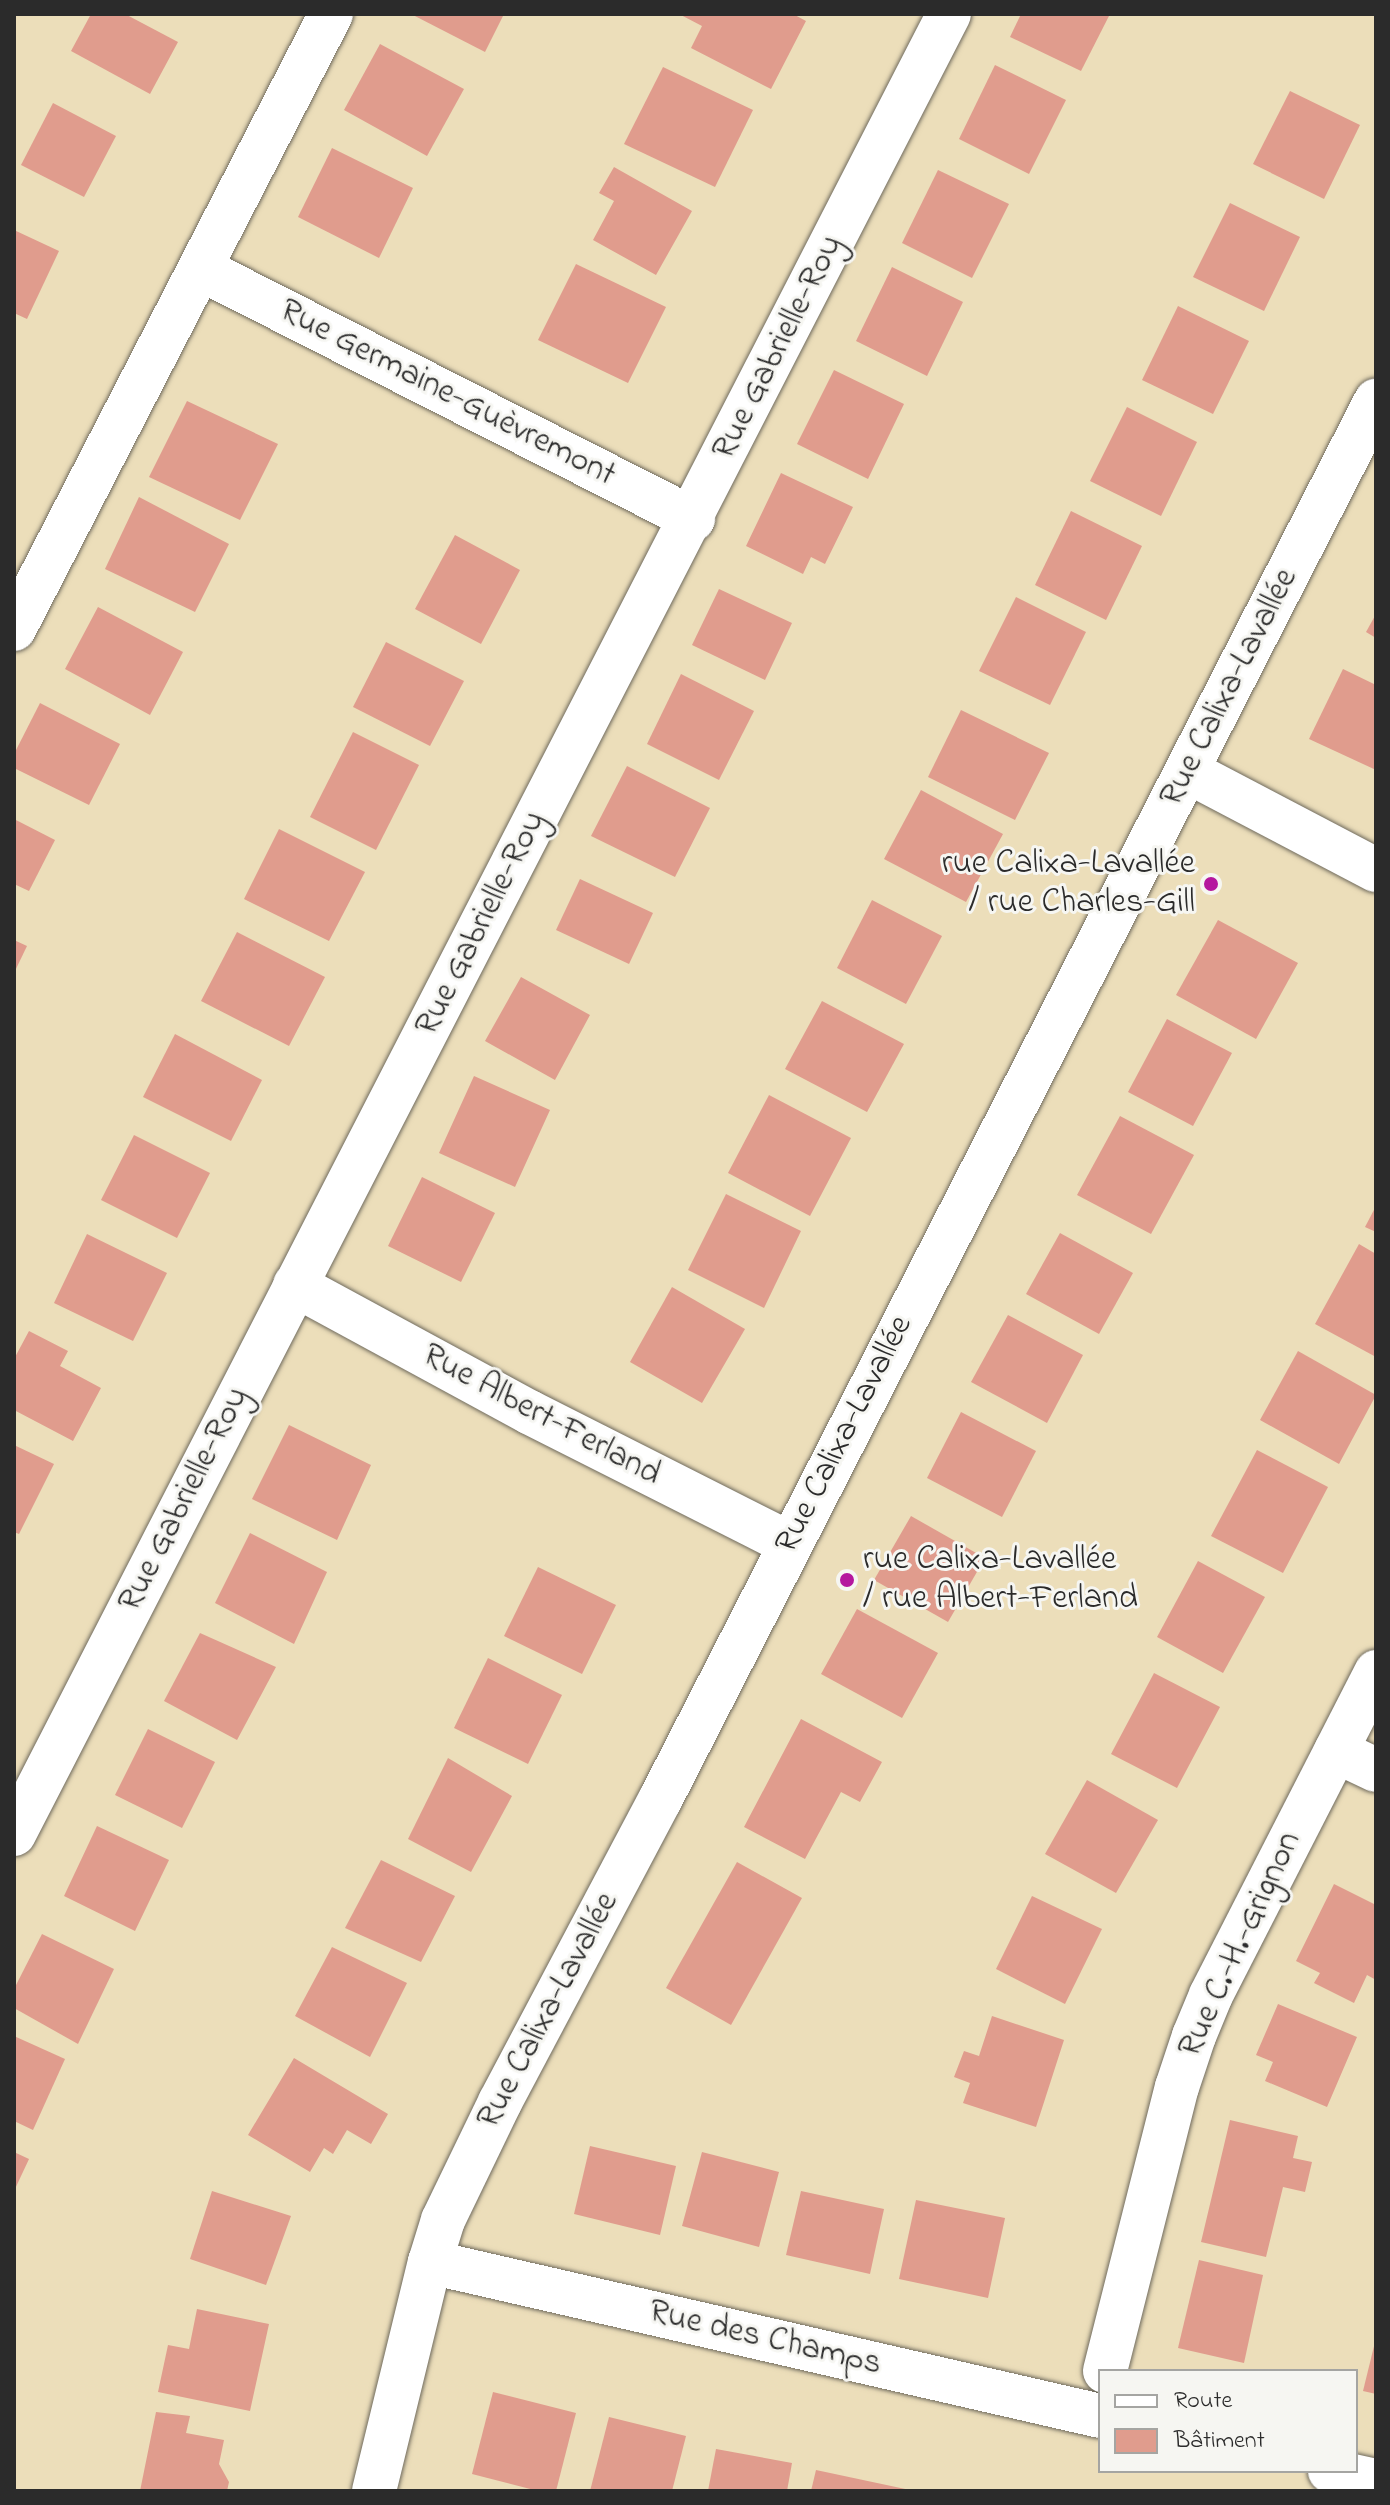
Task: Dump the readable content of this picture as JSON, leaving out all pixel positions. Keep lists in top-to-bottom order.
{
  "streets": {
    "street": [
      "Rue Gabrielle-Roy",
      "Rue Germaine-Guèvremont",
      "Rue Calixa-Lavallée",
      "Rue Albert-Ferland",
      "Rue C.-H.-Grignon",
      "Rue des Champs"
    ]
  },
  "crossings": [
    ["Rue Gabrielle-Roy", "Rue Germaine-Guèvremont"],
    ["Rue Gabrielle-Roy", "Rue Albert-Ferland"],
    ["Rue Calixa-Lavallée", "Rue Albert-Ferland"],
    ["Rue Calixa-Lavallée", "Rue des Champs"]
  ],
  "places": ["rue Calixa-Lavallée / rue Charles-Gill", "rue Calixa-Lavallée / rue Albert-Ferland"],
  "legend": ["Route", "Bâtiment"]
}
